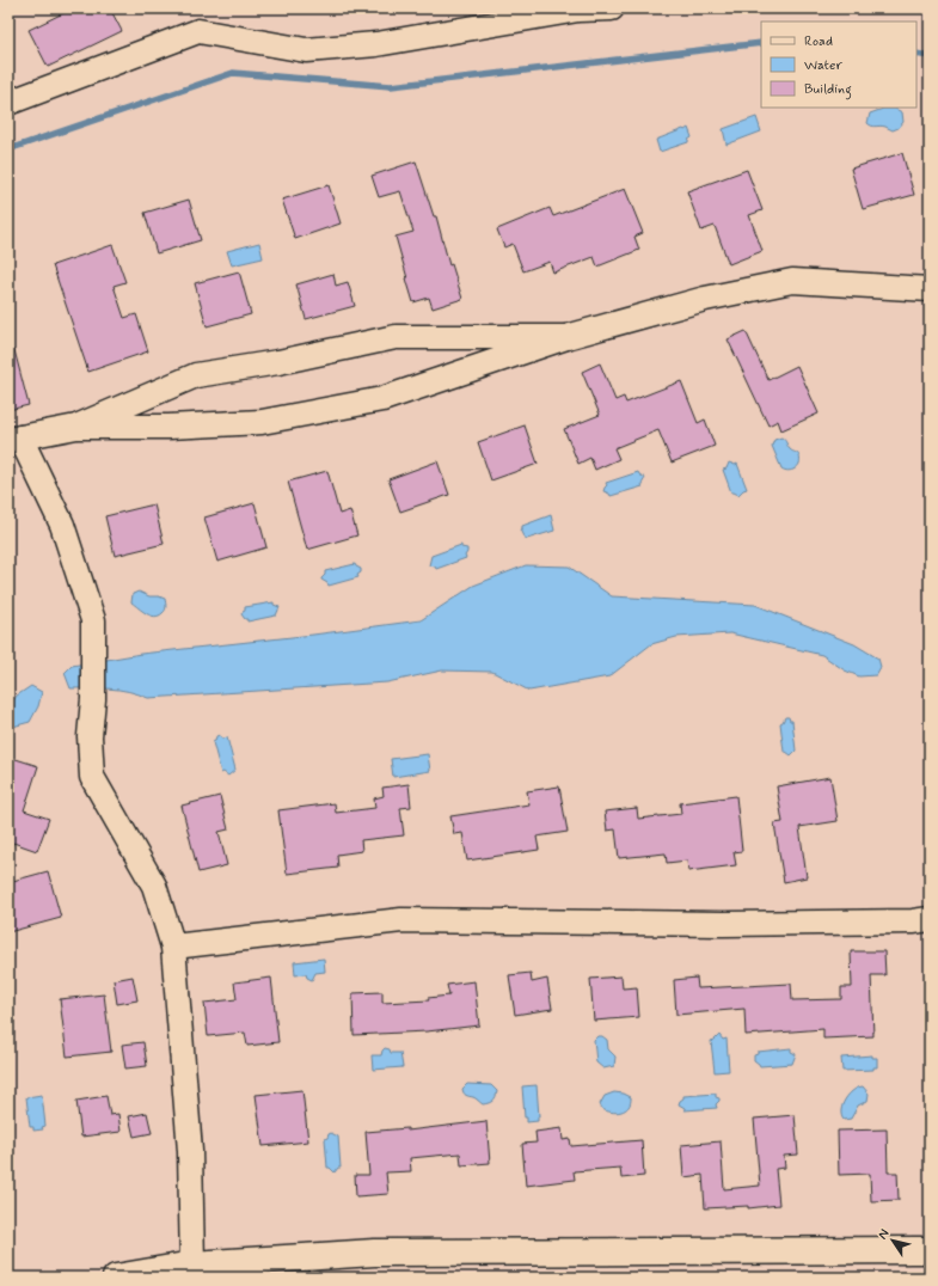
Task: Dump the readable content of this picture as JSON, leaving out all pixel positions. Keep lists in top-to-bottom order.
{
  "legend": ["Road", "Water", "Building"],
  "north": "top left"
}
